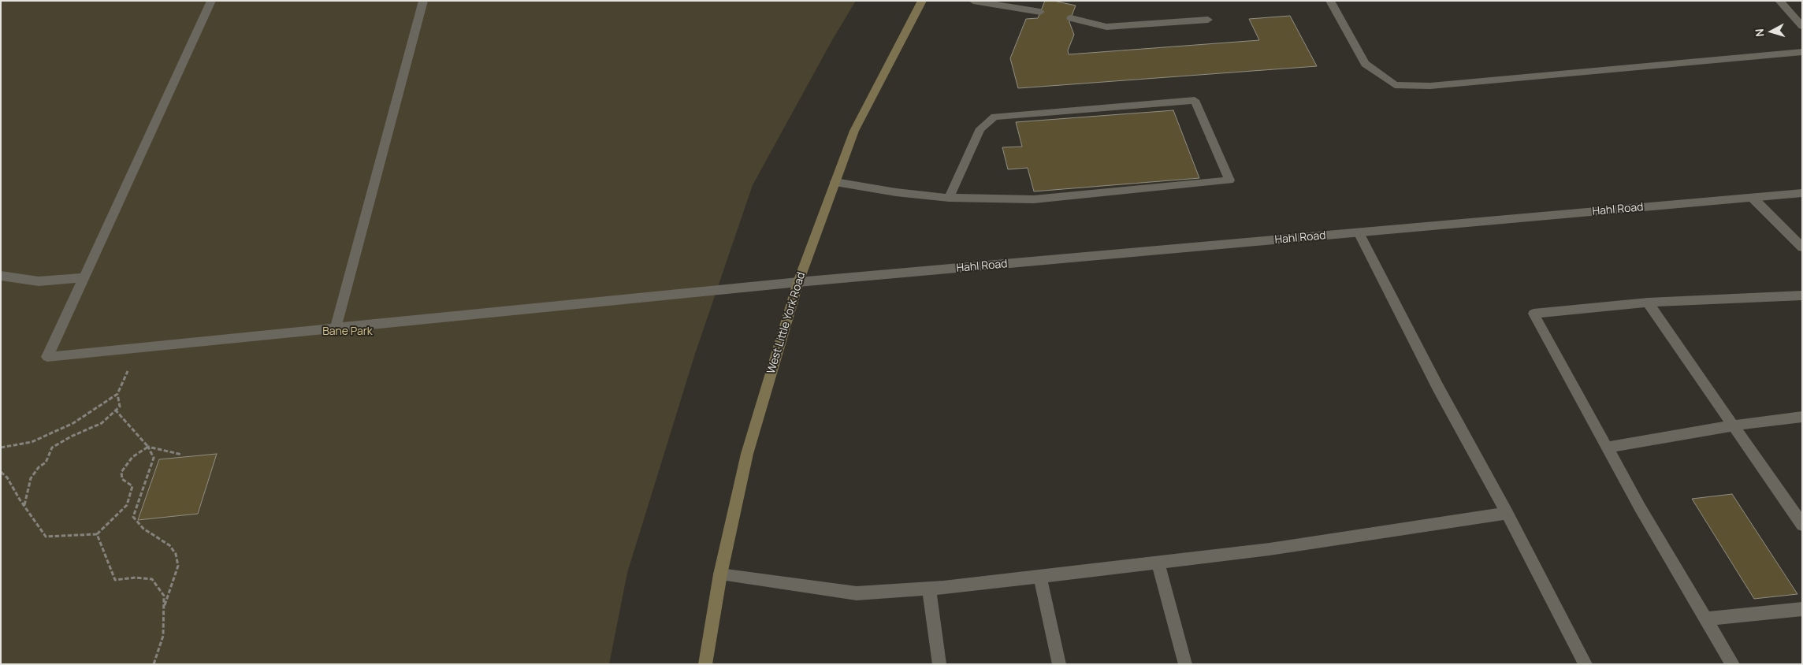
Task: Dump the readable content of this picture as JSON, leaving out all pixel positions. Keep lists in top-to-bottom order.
{
  "streets": {
    "main road": ["West Little York Road"],
    "street": ["Hahl Road"]
  },
  "crossings": [
    ["Hahl Road", "West Little York Road"]
  ],
  "parks": ["Bane Park"],
  "north": "left"
}
